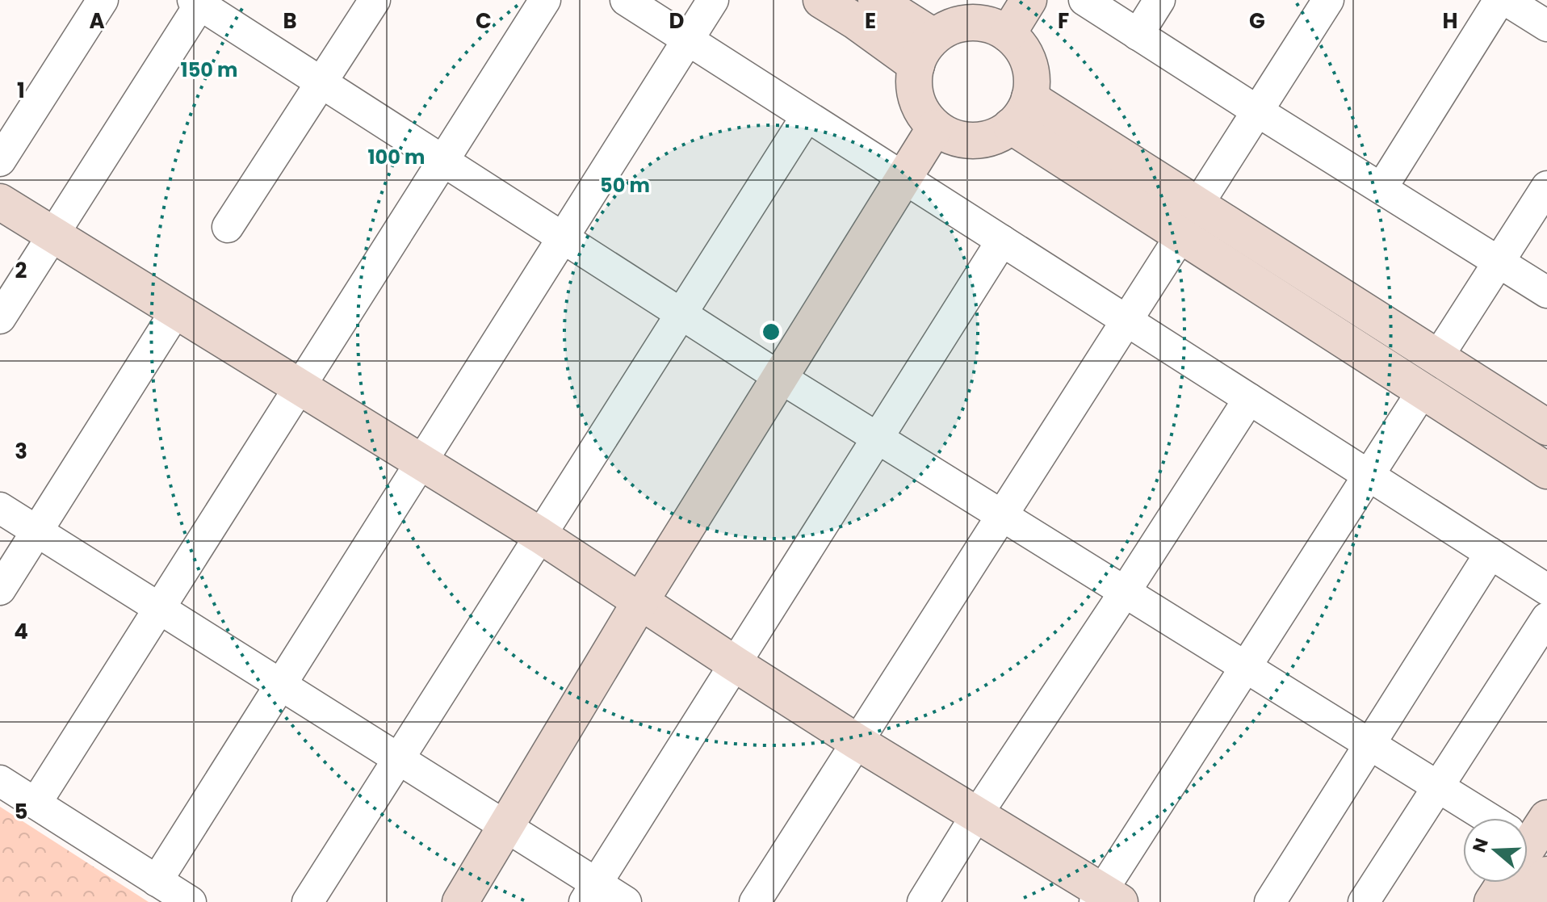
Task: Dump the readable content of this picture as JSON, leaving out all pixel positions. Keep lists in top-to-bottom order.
{
  "north": "left",
  "grid": {
    "columns": [
      "A",
      "B",
      "C",
      "D",
      "E",
      "F",
      "G",
      "H"
    ],
    "rows": [
      "1",
      "2",
      "3",
      "4",
      "5"
    ]
  },
  "rings": ["150 m", "100 m", "50 m"]
}
